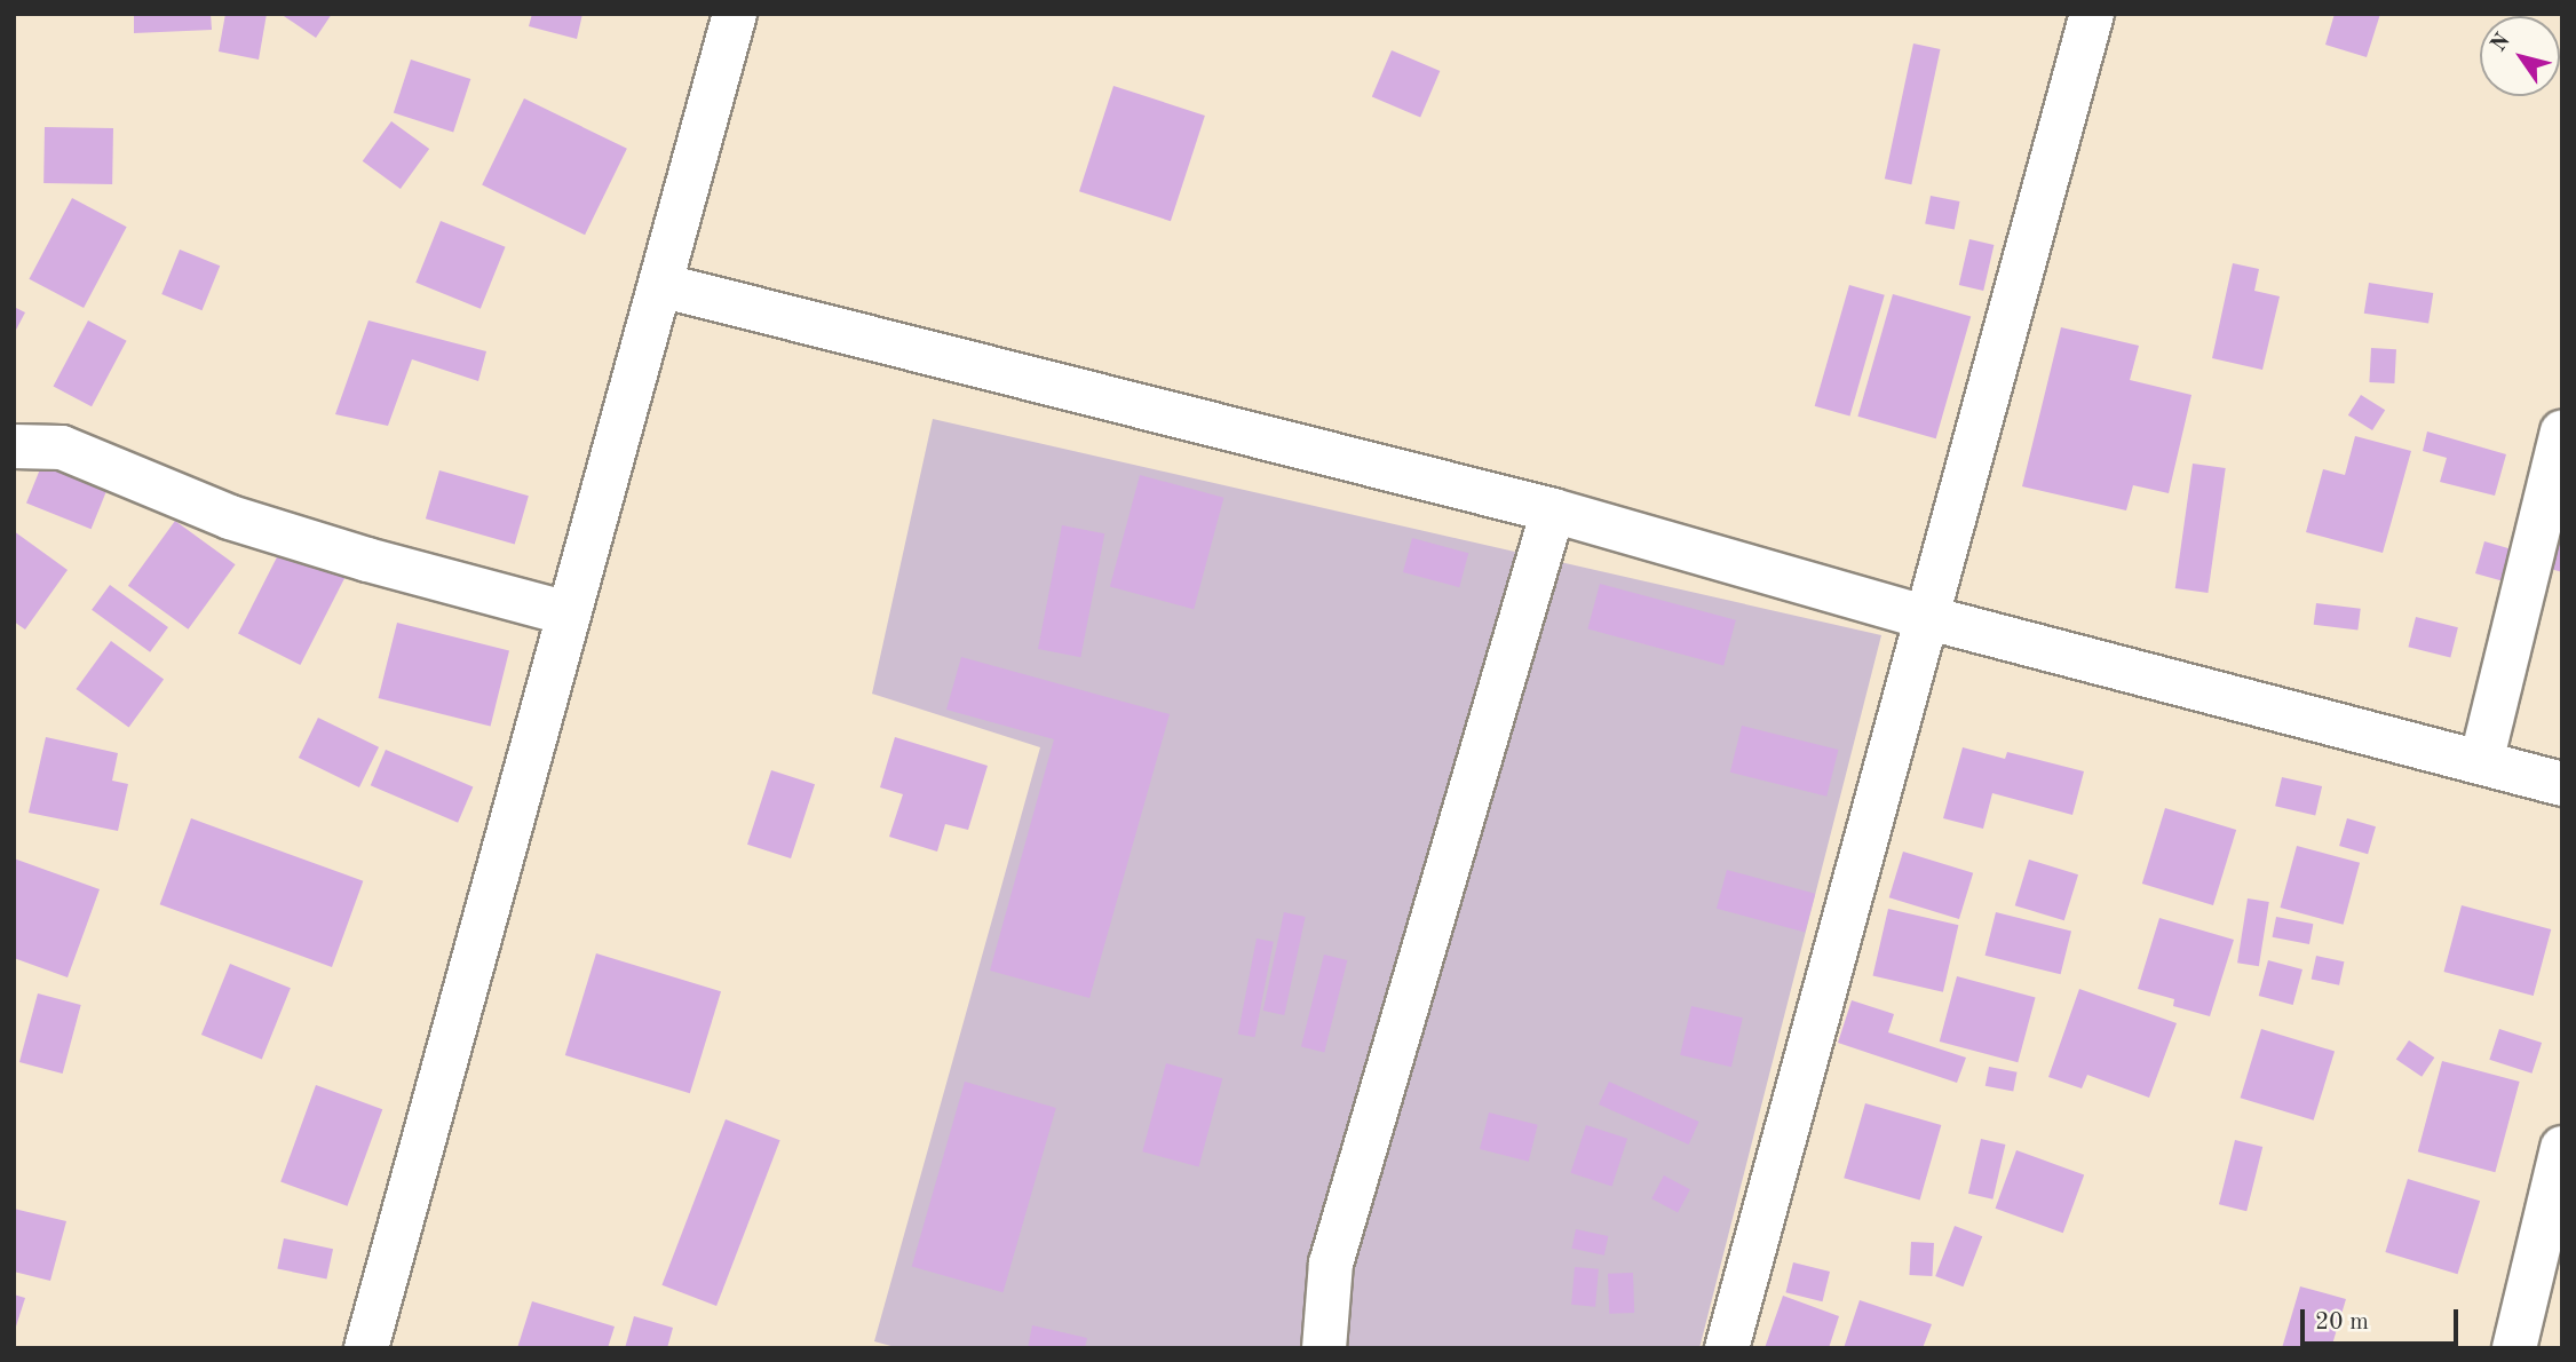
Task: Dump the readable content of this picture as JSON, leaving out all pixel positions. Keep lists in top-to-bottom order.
{
  "scale_bar": "20 m",
  "north": "top left"
}
